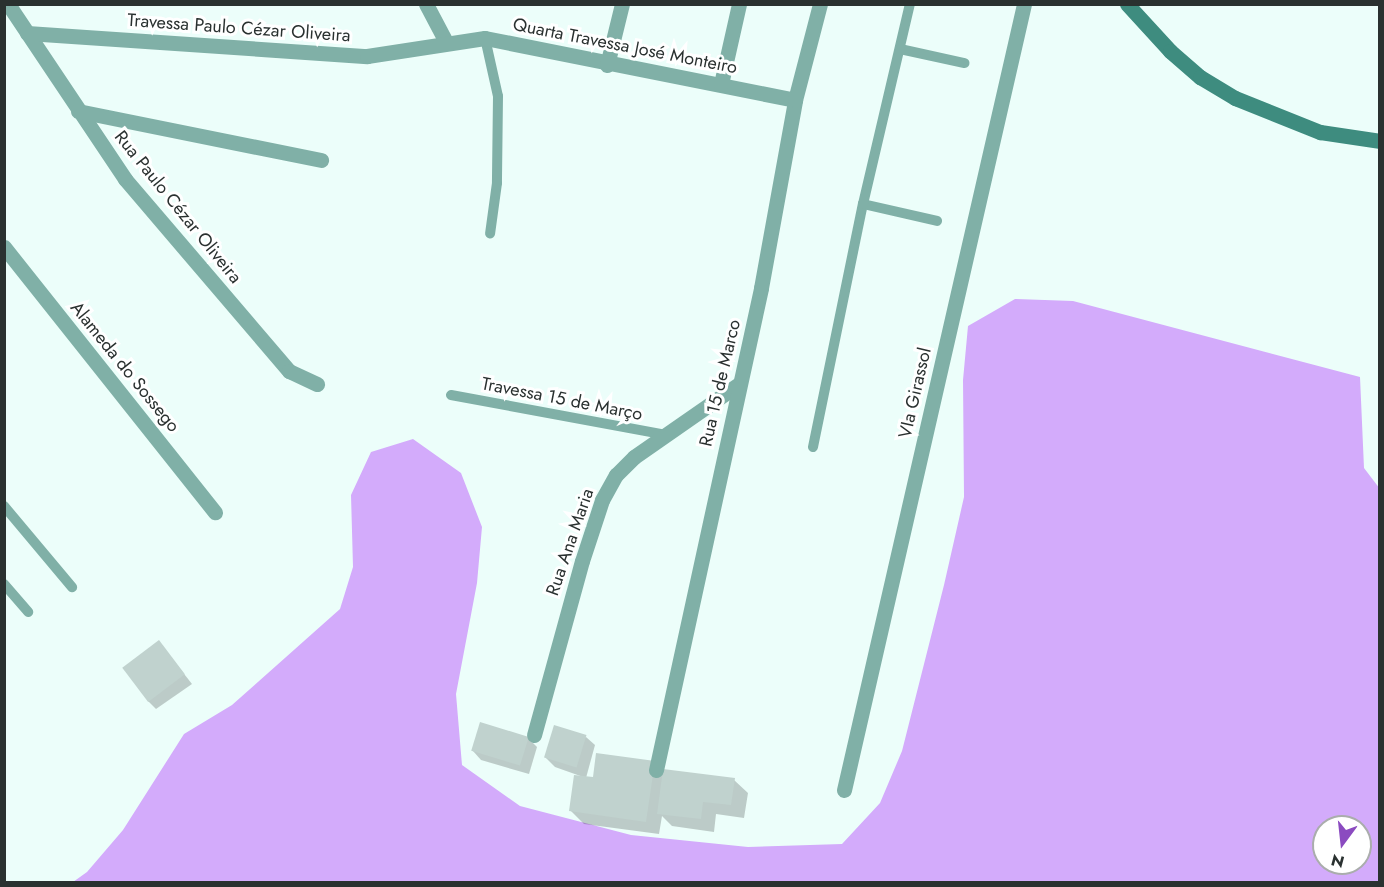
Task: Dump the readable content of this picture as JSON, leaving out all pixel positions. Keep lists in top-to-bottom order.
{
  "streets": {
    "street": [
      "Travessa Paulo Cézar Oliveira",
      "Quarta Travessa José Monteiro",
      "Rua Paulo Cézar Oliveira",
      "Alameda do Sossego",
      "Rua 15 de Marco",
      "VIa Girassol",
      "Rua Ana Maria"
    ],
    "lane": ["Travessa 15 de Março"]
  },
  "crossings": [
    ["Travessa Paulo Cézar Oliveira", "Quarta Travessa José Monteiro"],
    ["Travessa Paulo Cézar Oliveira", "Rua Paulo Cézar Oliveira"],
    ["Quarta Travessa José Monteiro", "Rua 15 de Marco"],
    ["Rua 15 de Marco", "Rua Ana Maria"],
    ["Travessa 15 de Março", "Rua Ana Maria"]
  ],
  "north": "bottom"
}
